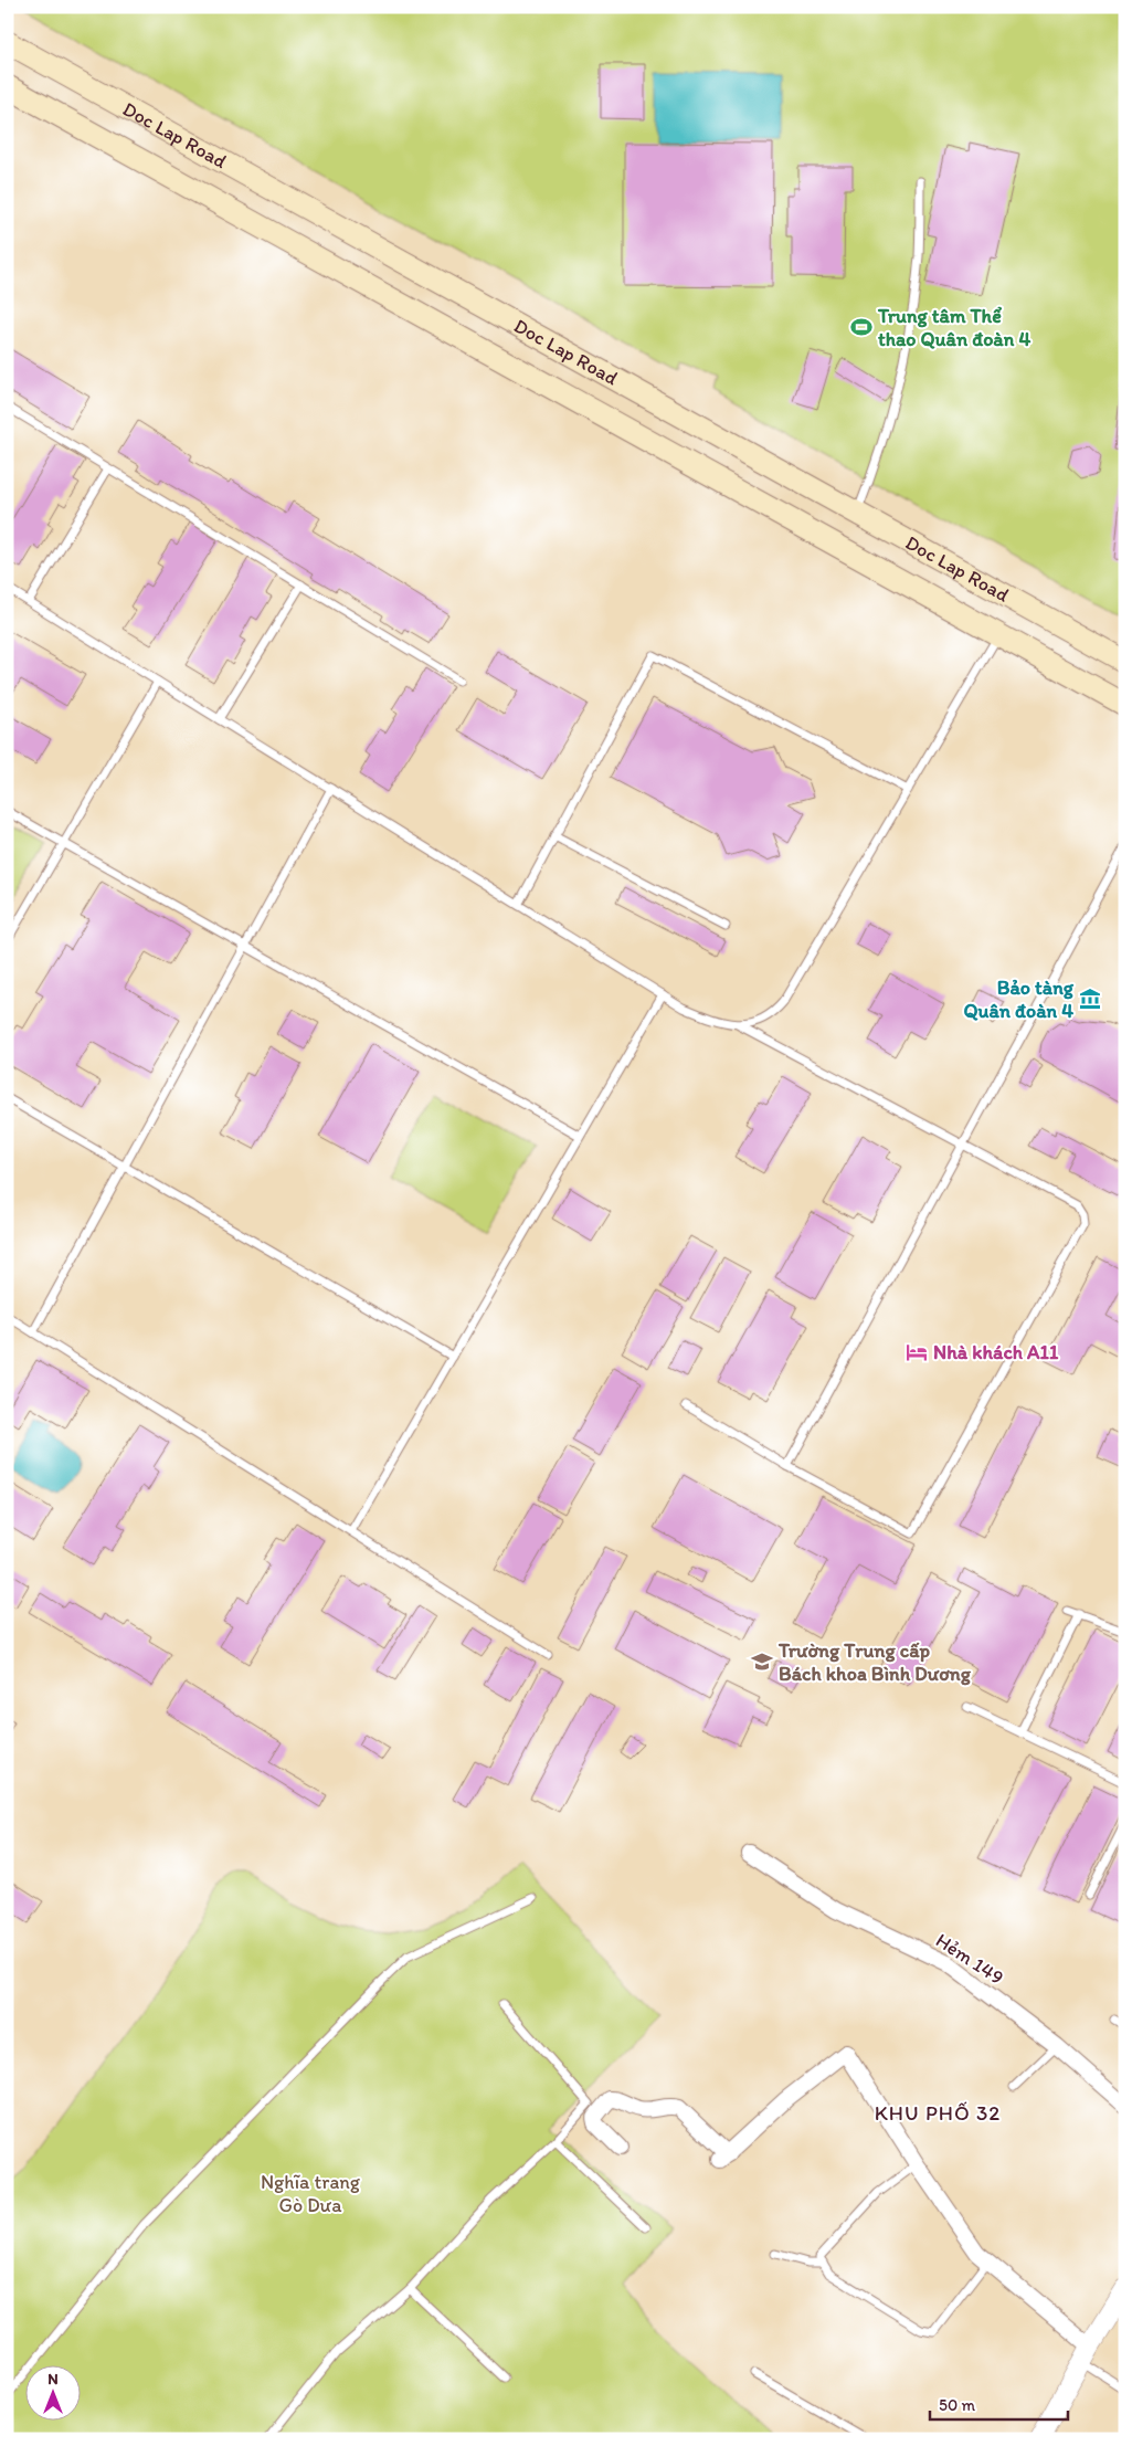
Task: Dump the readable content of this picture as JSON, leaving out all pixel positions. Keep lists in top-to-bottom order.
{
  "streets": {
    "main road": ["Doc Lap Road"],
    "street": ["Hẻm 149"]
  },
  "districts": ["KHU PHỐ 32"],
  "parks": ["Nghĩa trang Gò Dưa"],
  "places": {
    "sports": ["Trung tâm Thể thao Quân đoàn 4"],
    "museum": ["Bảo tàng Quân đoàn 4"],
    "hotel": ["Nhà khách A11"],
    "school or university": ["Trường Trung cấp Bách khoa Bình Dương"]
  },
  "scale_bar": "50 m",
  "north": "top"
}
